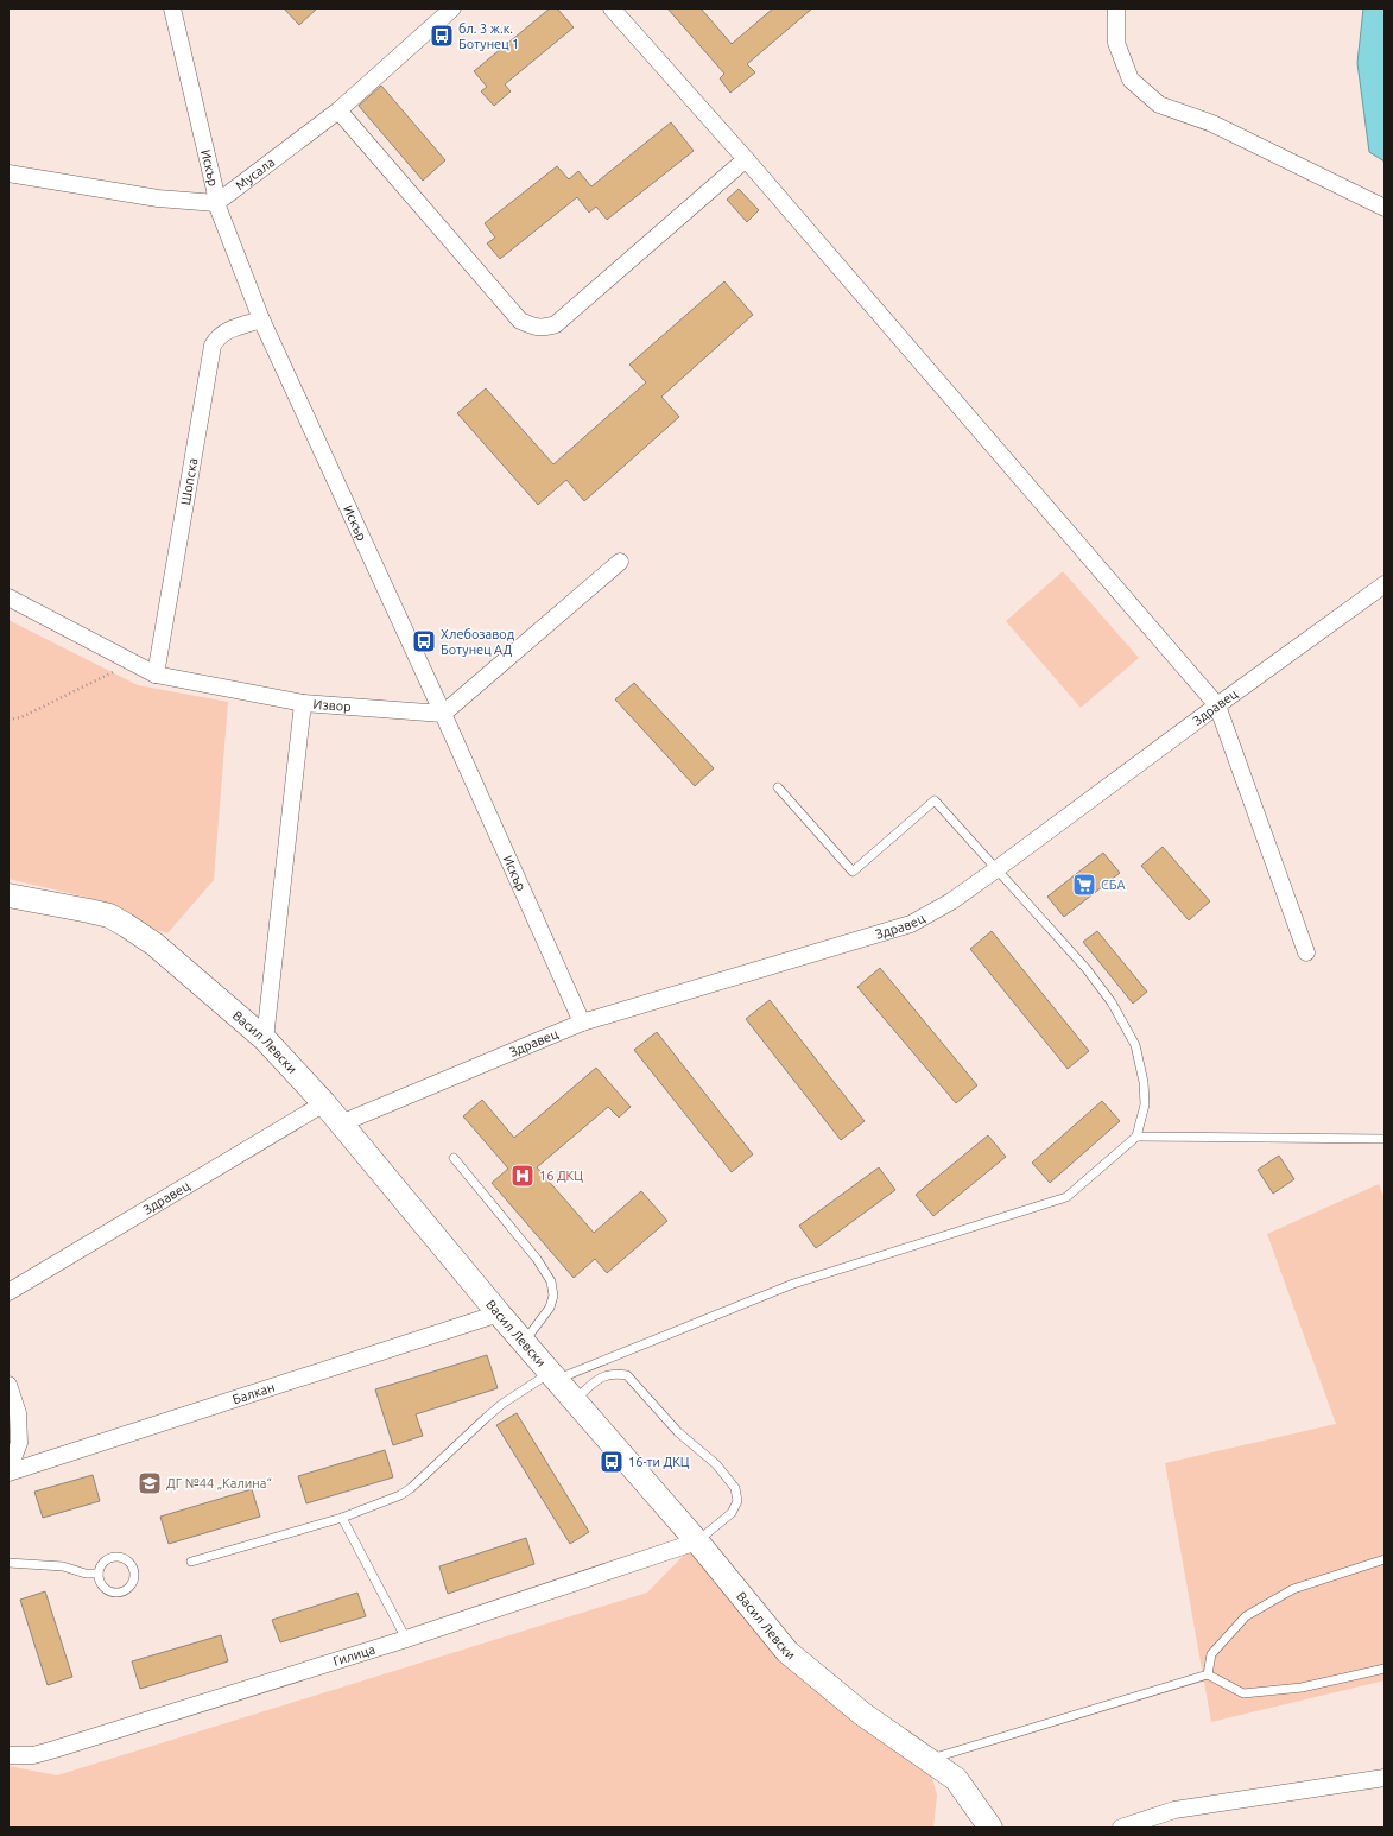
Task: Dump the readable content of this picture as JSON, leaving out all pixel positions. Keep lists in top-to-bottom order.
{
  "streets": {
    "street": [
      "Искър",
      "Мусала",
      "Шопска",
      "Извор",
      "Здравец",
      "Васил Левски",
      "Балкан",
      "Гилица"
    ]
  },
  "crossings": [
    ["Искър", "Мусала"],
    ["Искър", "Шопска"],
    ["Искър", "Извор"],
    ["Искър", "Здравец"],
    ["Шопска", "Извор"],
    ["Здравец", "Васил Левски"],
    ["Васил Левски", "Балкан"],
    ["Васил Левски", "Гилица"]
  ],
  "places": {
    "bus stop": ["бл. 3 ж.к. Ботунец 1", "Хлебозавод Ботунец АД", "16-ти ДКЦ"],
    "supermarket": ["СБА"],
    "hospital": ["16 ДКЦ"],
    "school or university": ["ДГ №44 „Калина“"]
  }
}
